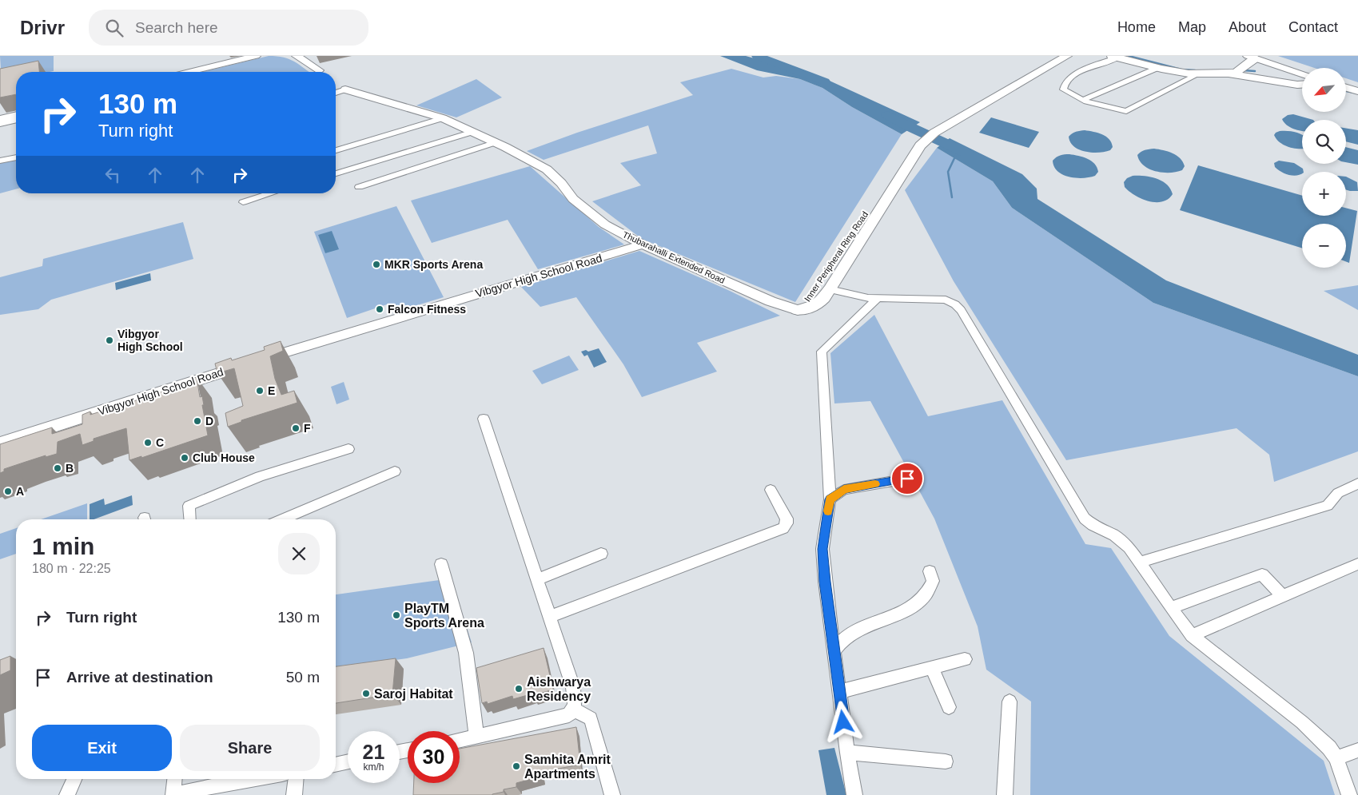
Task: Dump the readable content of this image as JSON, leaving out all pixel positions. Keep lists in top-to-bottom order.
{
  "streets": {
    "main road": ["Inner Peripheral Ring Road"],
    "street": ["Thubarahalli Extended Road", "Vibgyor High School Road"]
  },
  "crossings": [
    ["Inner Peripheral Ring Road", "Thubarahalli Extended Road"],
    ["Thubarahalli Extended Road", "Vibgyor High School Road"]
  ],
  "places": [
    "MKR Sports Arena",
    "Falcon Fitness",
    "Vibgyor High School",
    "E",
    "D",
    "F",
    "C",
    "Club House",
    "B",
    "A",
    "PlayTM Sports Arena",
    "Aishwarya Residency",
    "Saroj Habitat",
    "Samhita Amrit Apartments"
  ],
  "north": "bottom left",
  "page": {
    "header": "Drivr",
    "search": "Search here",
    "nav": [
      "Home",
      "Map",
      "About",
      "Contact"
    ],
    "map_buttons": ["+", "−"],
    "turn": ["130 m", "Turn right"],
    "heading": ["1 min", "180 m · 22:25"],
    "list": [
      {
        "name": "Turn right",
        "value": "130 m"
      },
      {
        "name": "Arrive at destination",
        "value": "50 m"
      }
    ],
    "buttons": ["Exit", "Share"],
    "speed": "21 km/h",
    "limit": "30"
  }
}
